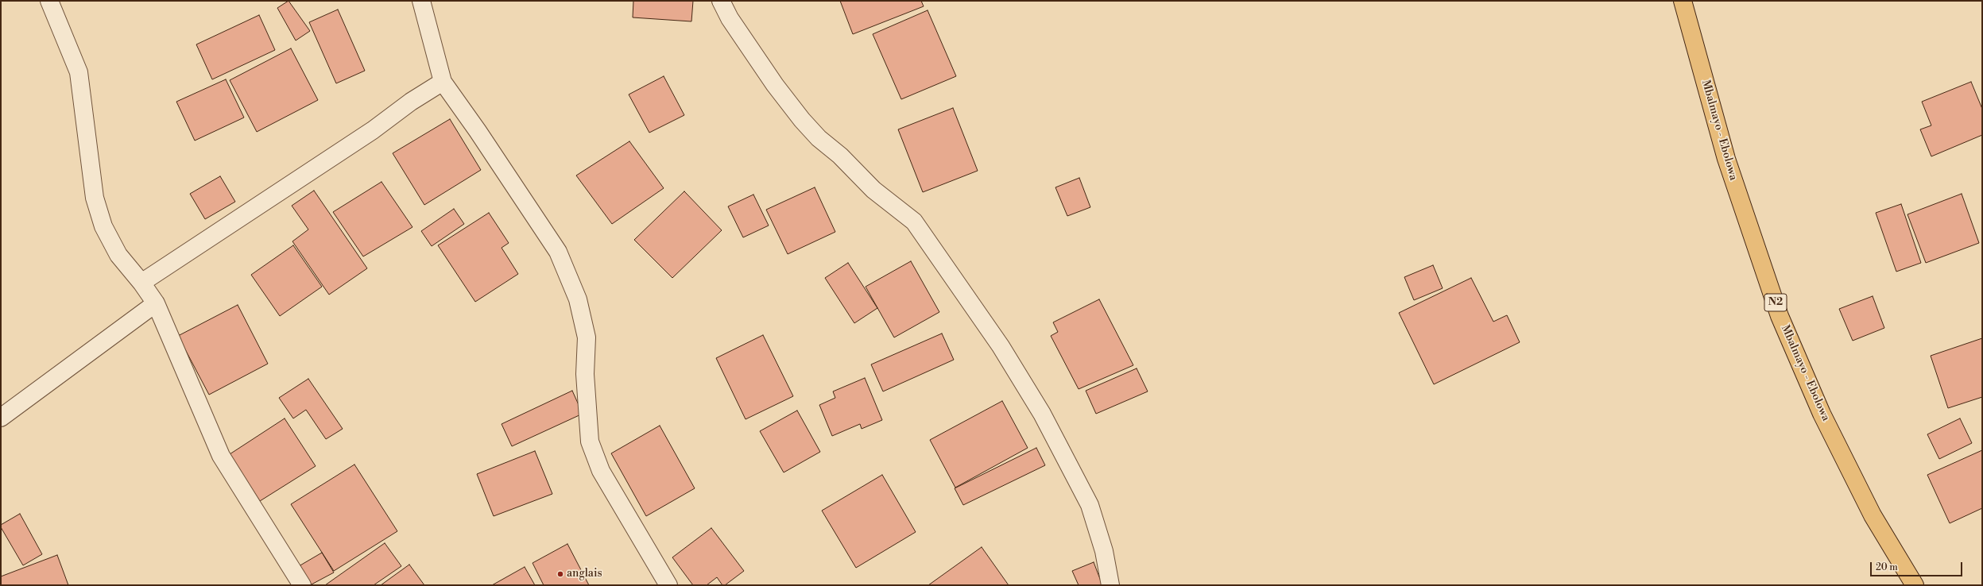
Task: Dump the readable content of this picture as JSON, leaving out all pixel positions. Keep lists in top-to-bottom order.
{
  "streets": {
    "highway": ["Mbalmayo - Ebolowa", "N2"]
  },
  "places": ["anglais"],
  "scale_bar": "20 m"
}
